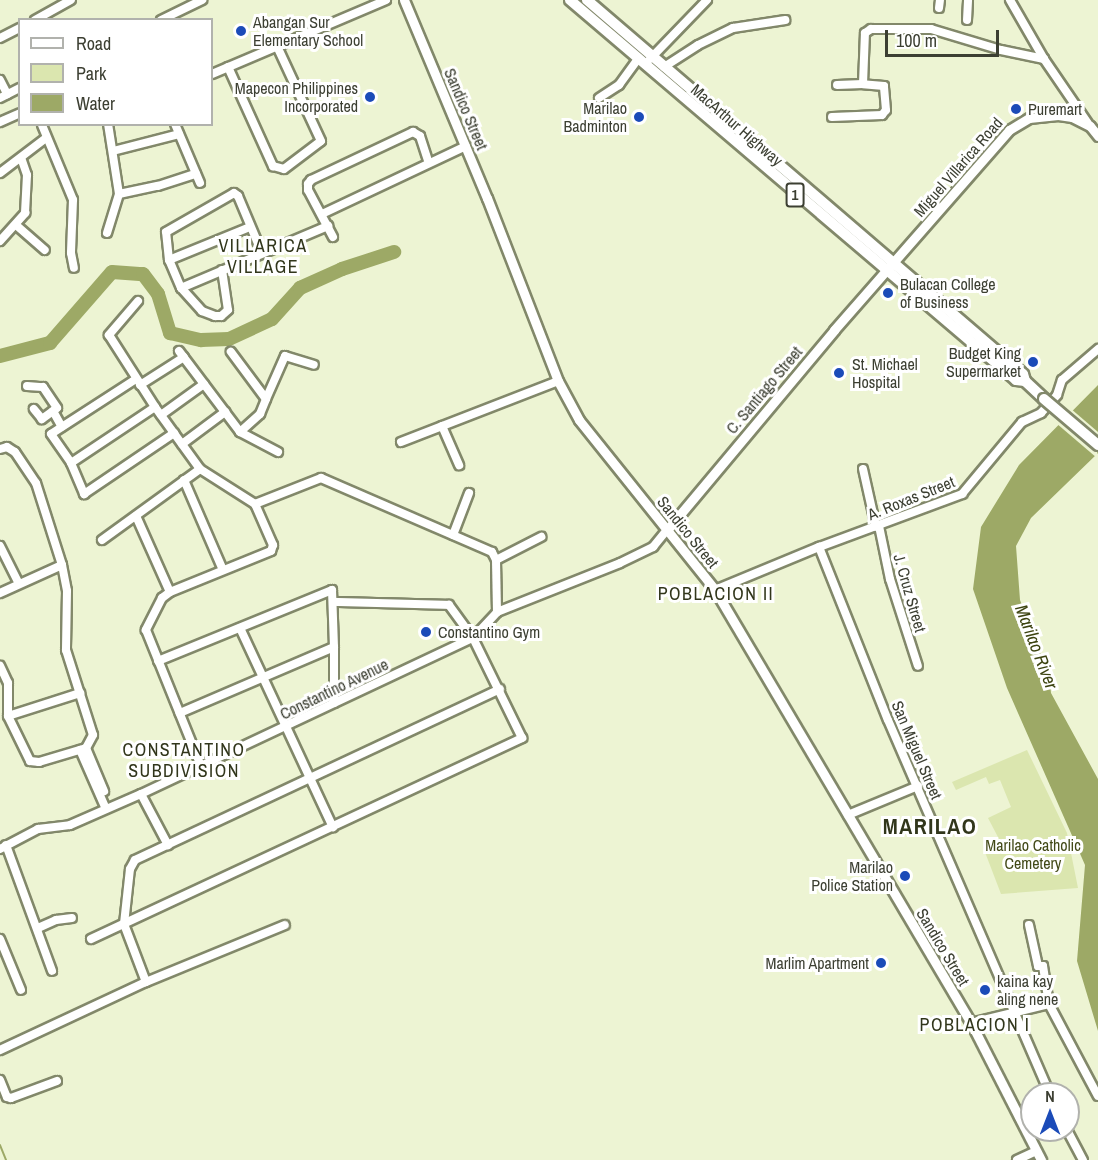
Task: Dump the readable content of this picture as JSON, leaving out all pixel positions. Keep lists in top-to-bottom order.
{
  "streets": {
    "highway": ["MacArthur Highway", "1"],
    "main road": ["Sandico Street", "Miguel Villarica Road", "C. Santiago Street"],
    "street": [
      "A. Roxas Street",
      "J. Cruz Street",
      "Constantino Avenue",
      "San Miguel Street"
    ]
  },
  "crossings": [
    ["Sandico Street", "C. Santiago Street"],
    ["Sandico Street", "A. Roxas Street"],
    ["Sandico Street", "Constantino Avenue"],
    ["MacArthur Highway", "Miguel Villarica Road"],
    ["MacArthur Highway", "C. Santiago Street"],
    ["Miguel Villarica Road", "C. Santiago Street"],
    ["C. Santiago Street", "Constantino Avenue"],
    ["A. Roxas Street", "J. Cruz Street"],
    ["A. Roxas Street", "San Miguel Street"]
  ],
  "districts": [
    "VILLARICA VILLAGE",
    "POBLACION II",
    "CONSTANTINO SUBDIVISION",
    "MARILAO",
    "POBLACION I"
  ],
  "water": ["Marilao River"],
  "parks": ["Marilao Catholic Cemetery"],
  "places": [
    "Abangan Sur Elementary School",
    "Mapecon Philippines Incorporated",
    "Puremart",
    "Marilao Badminton",
    "Bulacan College of Business",
    "Budget King Supermarket",
    "St. Michael Hospital",
    "Constantino Gym",
    "Marilao Police Station",
    "Marlim Apartment",
    "kaina kay aling nene"
  ],
  "legend": ["Road", "Park", "Water"],
  "scale_bar": "100 m",
  "north": "top"
}
